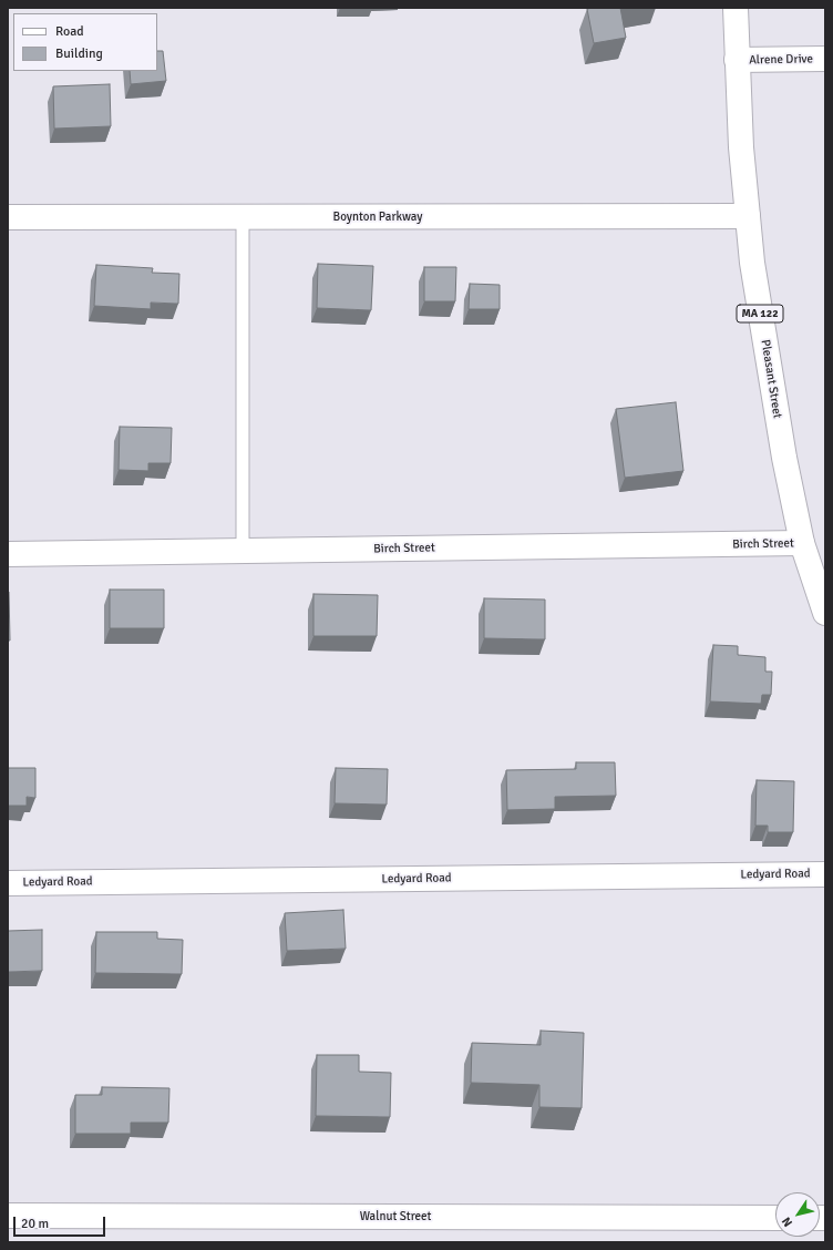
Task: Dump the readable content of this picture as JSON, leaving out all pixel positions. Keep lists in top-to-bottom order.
{
  "streets": {
    "street": [
      "Alrene Drive",
      "Boynton Parkway",
      "MA 122",
      "Pleasant Street",
      "Birch Street",
      "Ledyard Road",
      "Walnut Street"
    ]
  },
  "crossings": [
    ["Alrene Drive", "Pleasant Street"],
    ["Boynton Parkway", "Pleasant Street"],
    ["Pleasant Street", "Birch Street"]
  ],
  "legend": ["Road", "Building"],
  "scale_bar": "20 m",
  "north": "bottom left"
}
